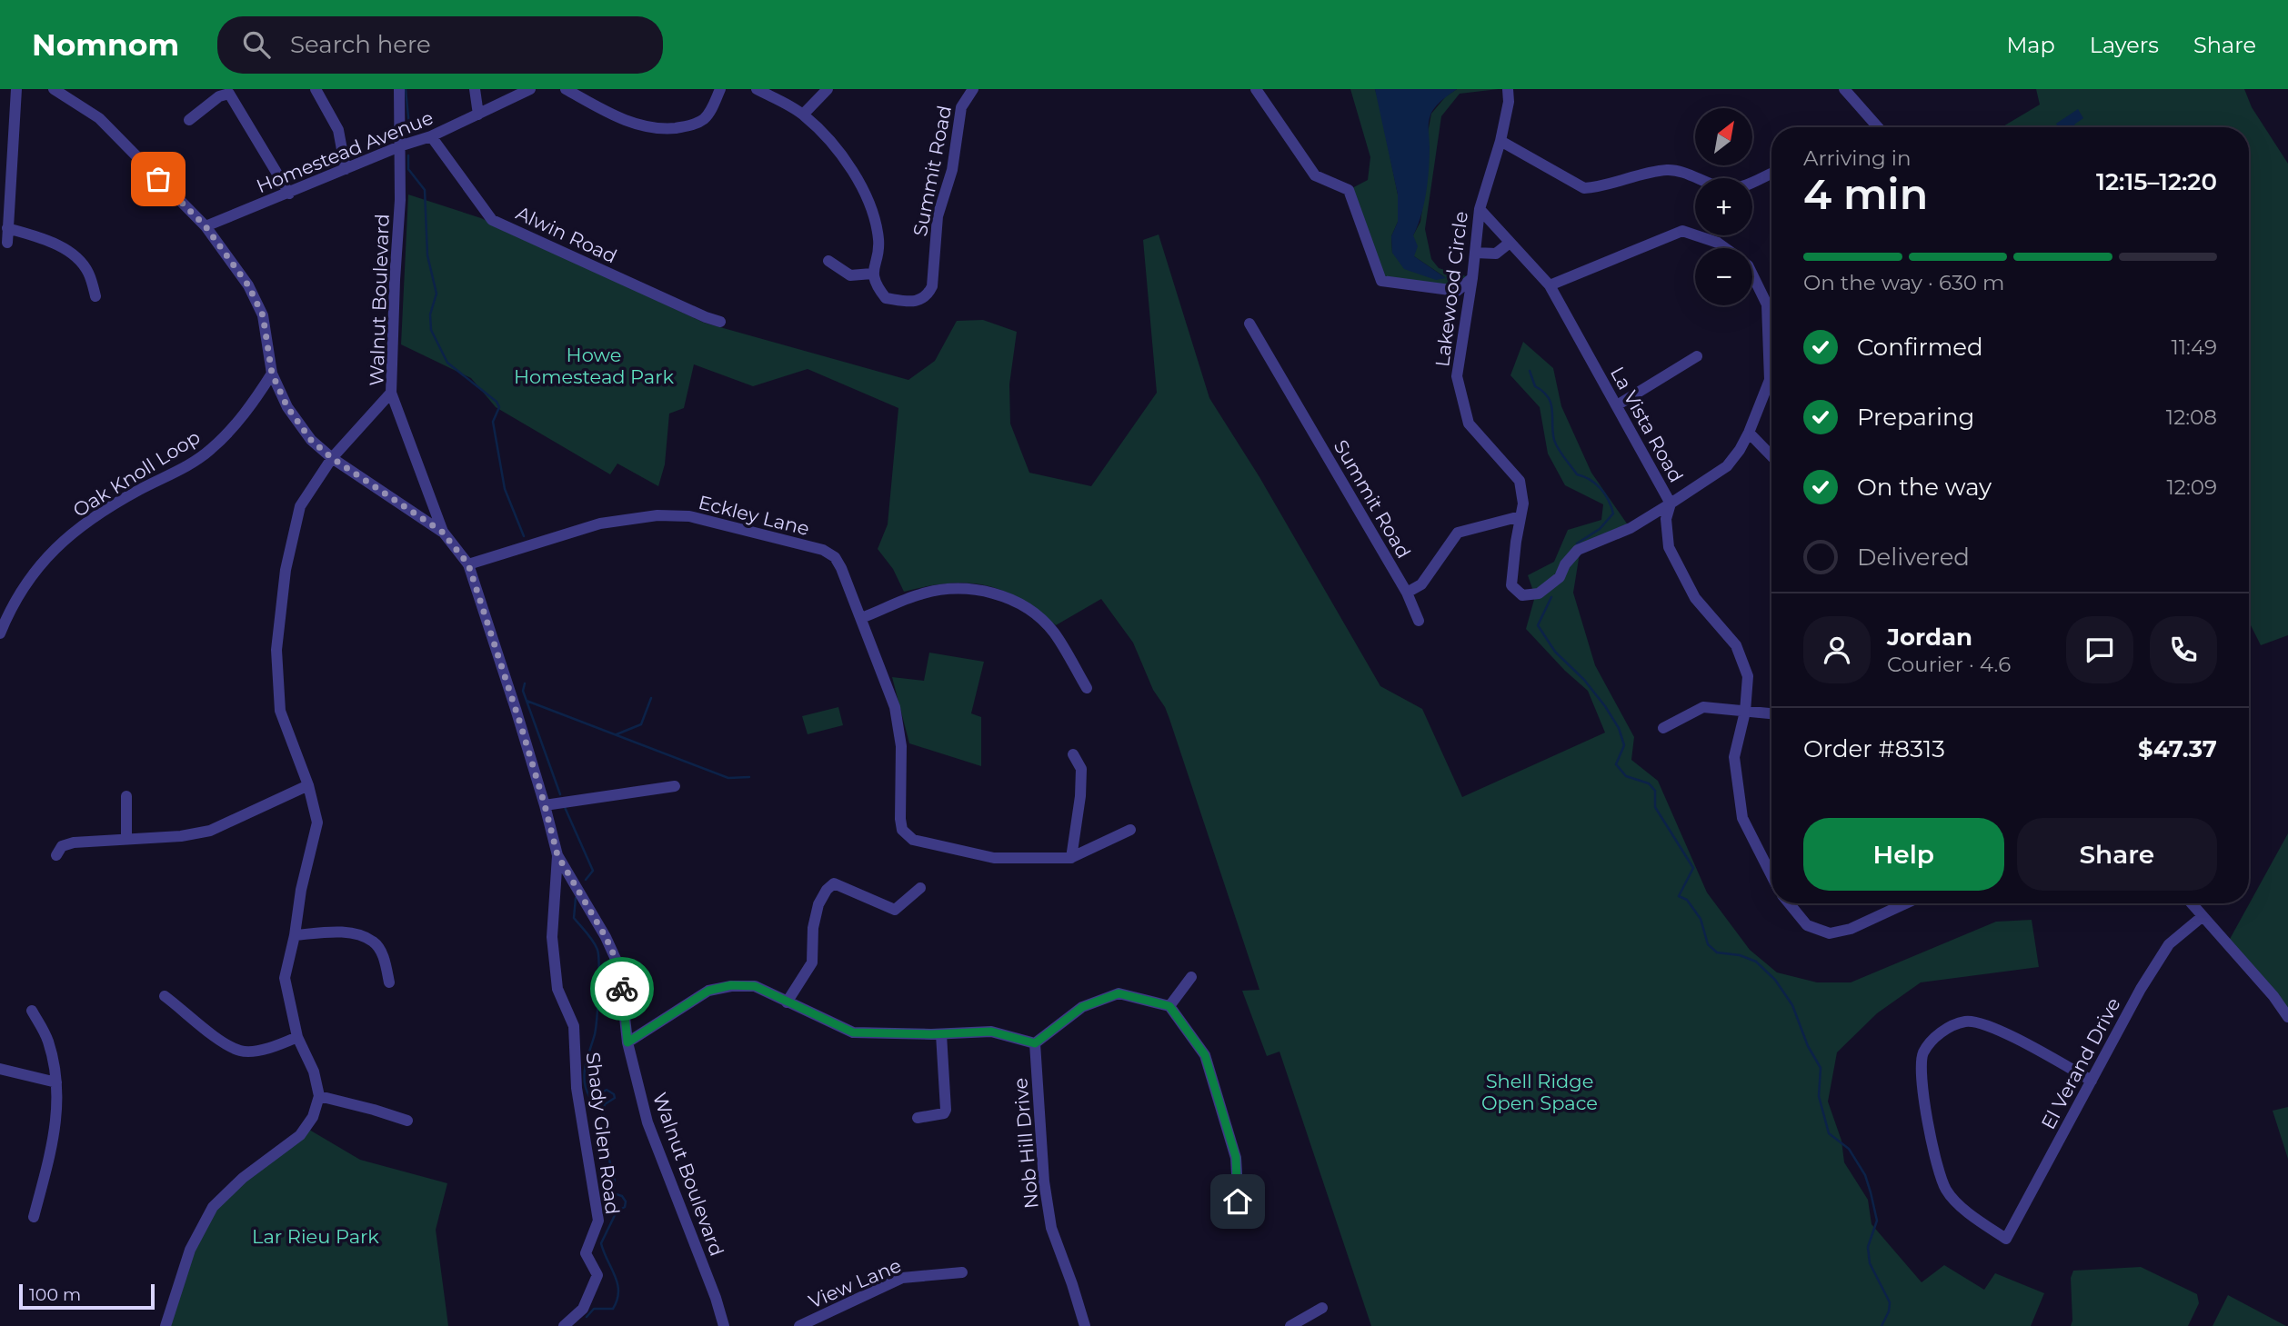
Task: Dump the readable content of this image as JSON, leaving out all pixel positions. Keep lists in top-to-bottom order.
{
  "streets": {
    "street": [
      "Homestead Avenue",
      "Summit Road",
      "Alwin Road",
      "Lakewood Circle",
      "Walnut Boulevard",
      "La Vista Road",
      "Oak Knoll Loop",
      "Eckley Lane",
      "El Verand Drive",
      "Shady Glen Road",
      "Nob Hill Drive",
      "View Lane"
    ]
  },
  "crossings": [
    ["Homestead Avenue", "Alwin Road"],
    ["Homestead Avenue", "Walnut Boulevard"],
    ["Summit Road", "Lakewood Circle"],
    ["Lakewood Circle", "La Vista Road"],
    ["Walnut Boulevard", "Eckley Lane"],
    ["Walnut Boulevard", "Shady Glen Road"]
  ],
  "parks": ["Howe Homestead Park", "Shell Ridge Open Space", "Lar Rieu Park"],
  "scale_bar": "100 m",
  "north": "top right",
  "page": {
    "header": "Nomnom",
    "search": "Search here",
    "nav": ["Map", "Layers", "Share"],
    "map_buttons": ["+", "−"],
    "heading": ["4 min", "Arriving in", "12:15–12:20"],
    "panel": [
      "Jordan",
      "Courier · 4.6",
      "Order #8313",
      "$47.37"
    ],
    "bar": "On the way · 630 m",
    "list": [
      ["Confirmed", "11:49"],
      ["Preparing", "12:08"],
      ["On the way", "12:09"],
      "Delivered"
    ],
    "buttons": ["Help", "Share"],
    "scale": "100 m"
  }
}
